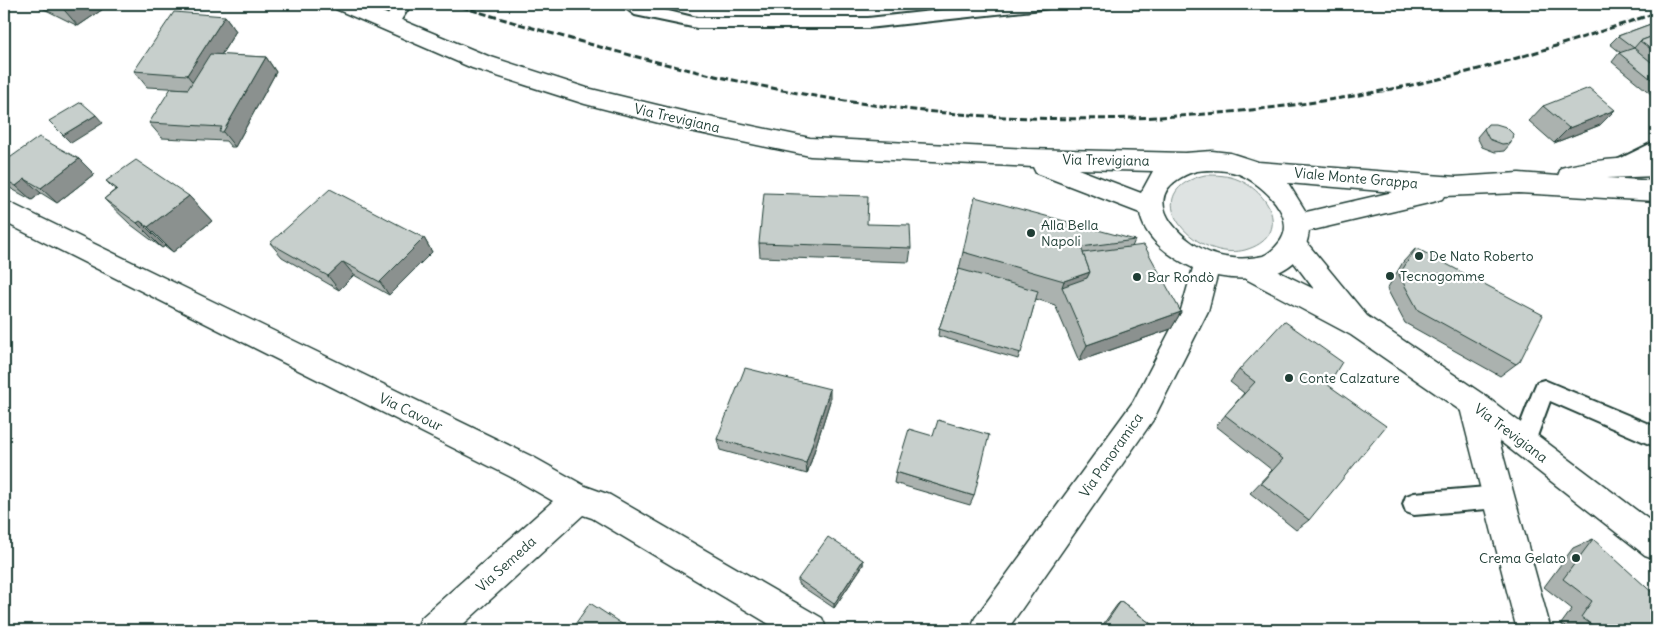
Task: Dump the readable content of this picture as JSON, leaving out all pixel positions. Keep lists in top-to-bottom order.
{
  "streets": {
    "main road": [
      "Via Trevigiana",
      "Viale Monte Grappa",
      "Via Cavour",
      "Via Panoramica",
      "Via Semeda"
    ]
  },
  "crossings": [
    ["Via Trevigiana", "Viale Monte Grappa"],
    ["Via Trevigiana", "Via Panoramica"],
    ["Viale Monte Grappa", "Via Panoramica"],
    ["Via Cavour", "Via Semeda"]
  ],
  "places": [
    "Alla Bella Napoli",
    "De Nato Roberto",
    "Tecnogomme",
    "Bar Rondò",
    "Conte Calzature",
    "Crema Gelato"
  ]
}
